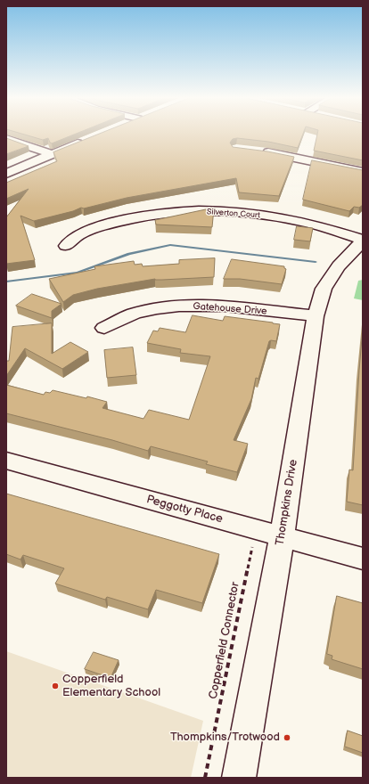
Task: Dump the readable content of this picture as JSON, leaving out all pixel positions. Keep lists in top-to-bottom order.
{
  "streets": {
    "street": [
      "Silverton Court",
      "Gatehouse Drive",
      "Thompkins Drive",
      "Peggotty Place"
    ],
    "path": ["Copperfield Connector"]
  },
  "crossings": [
    ["Silverton Court", "Thompkins Drive"],
    ["Gatehouse Drive", "Thompkins Drive"],
    ["Thompkins Drive", "Peggotty Place"]
  ],
  "places": ["Copperfield Elementary School", "Thompkins/Trotwood"]
}
